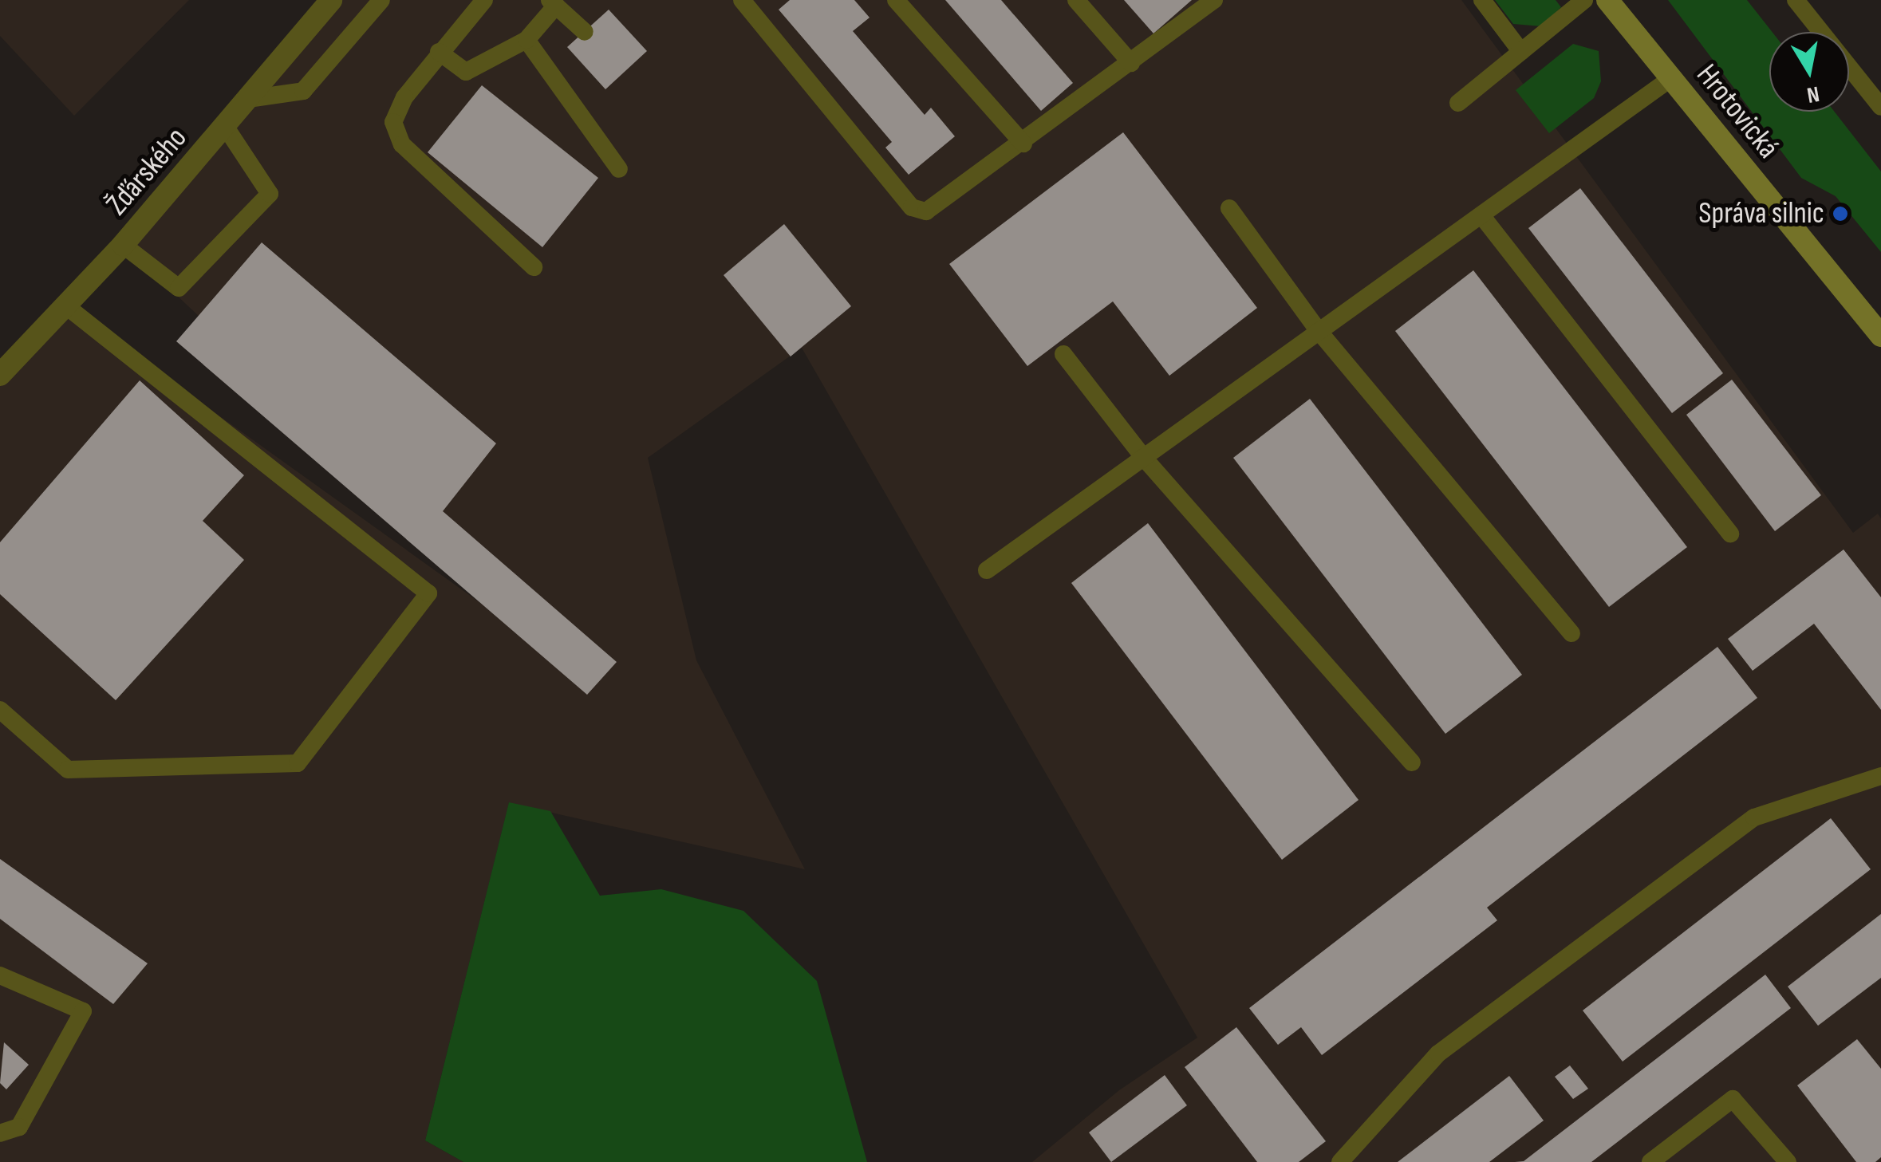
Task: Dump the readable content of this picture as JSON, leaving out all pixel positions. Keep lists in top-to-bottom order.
{
  "streets": {
    "main road": ["Hrotovická"],
    "street": ["Žďárského"]
  },
  "places": ["Správa silnic"],
  "north": "bottom"
}
